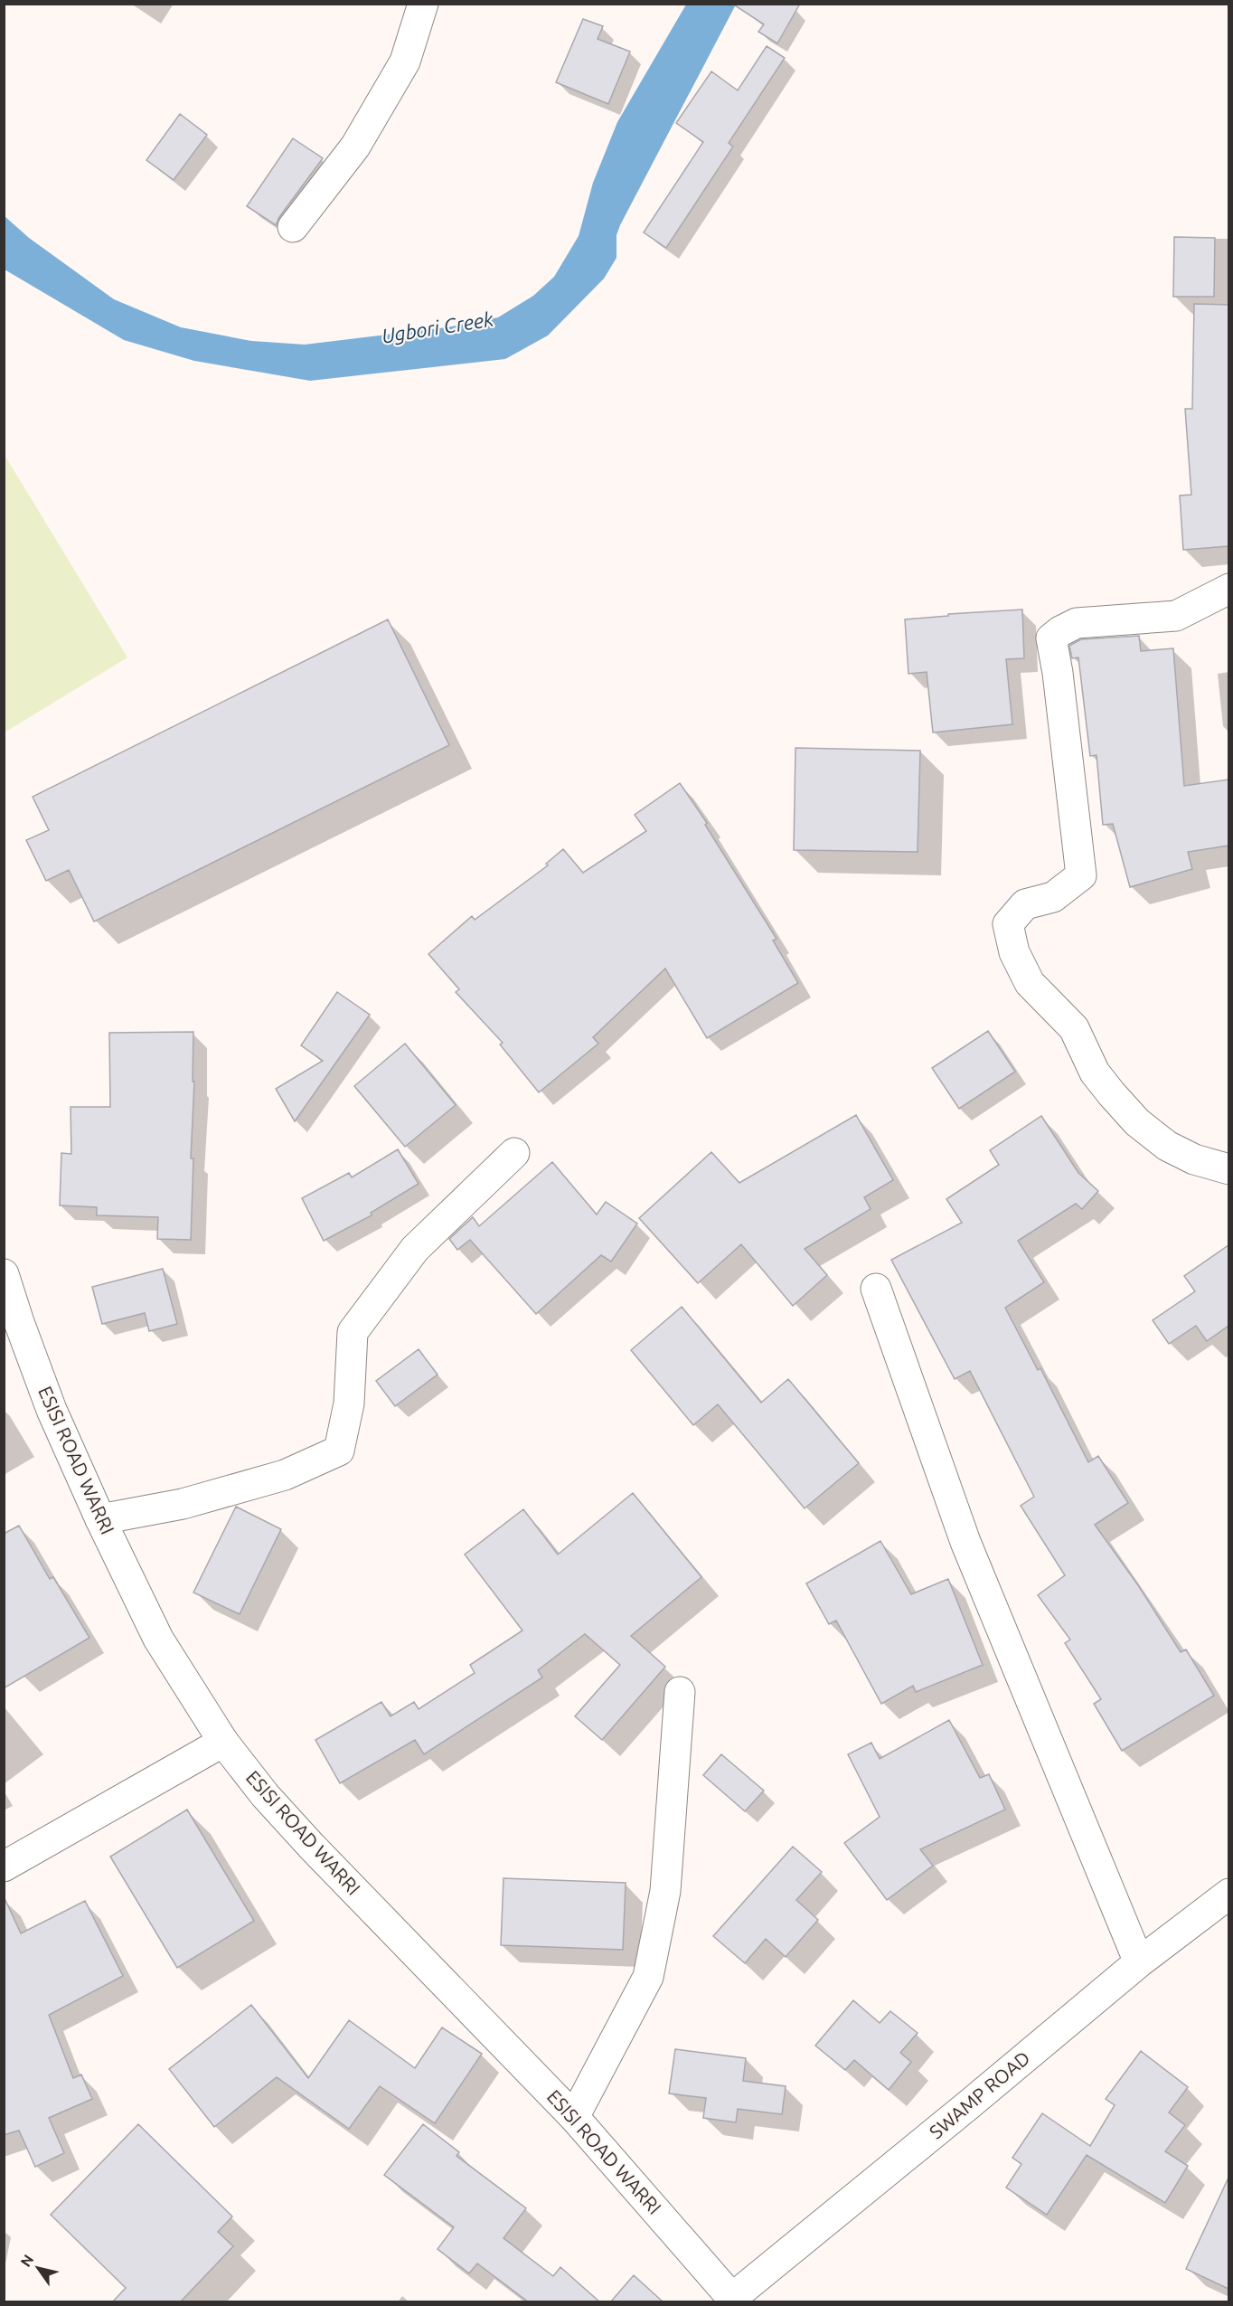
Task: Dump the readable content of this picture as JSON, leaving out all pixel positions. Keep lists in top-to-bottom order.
{
  "streets": {
    "street": ["ESISI ROAD WARRI", "SWAMP ROAD"]
  },
  "crossings": [
    ["ESISI ROAD WARRI", "SWAMP ROAD"]
  ],
  "water": ["Ugbori Creek"],
  "north": "top left"
}
